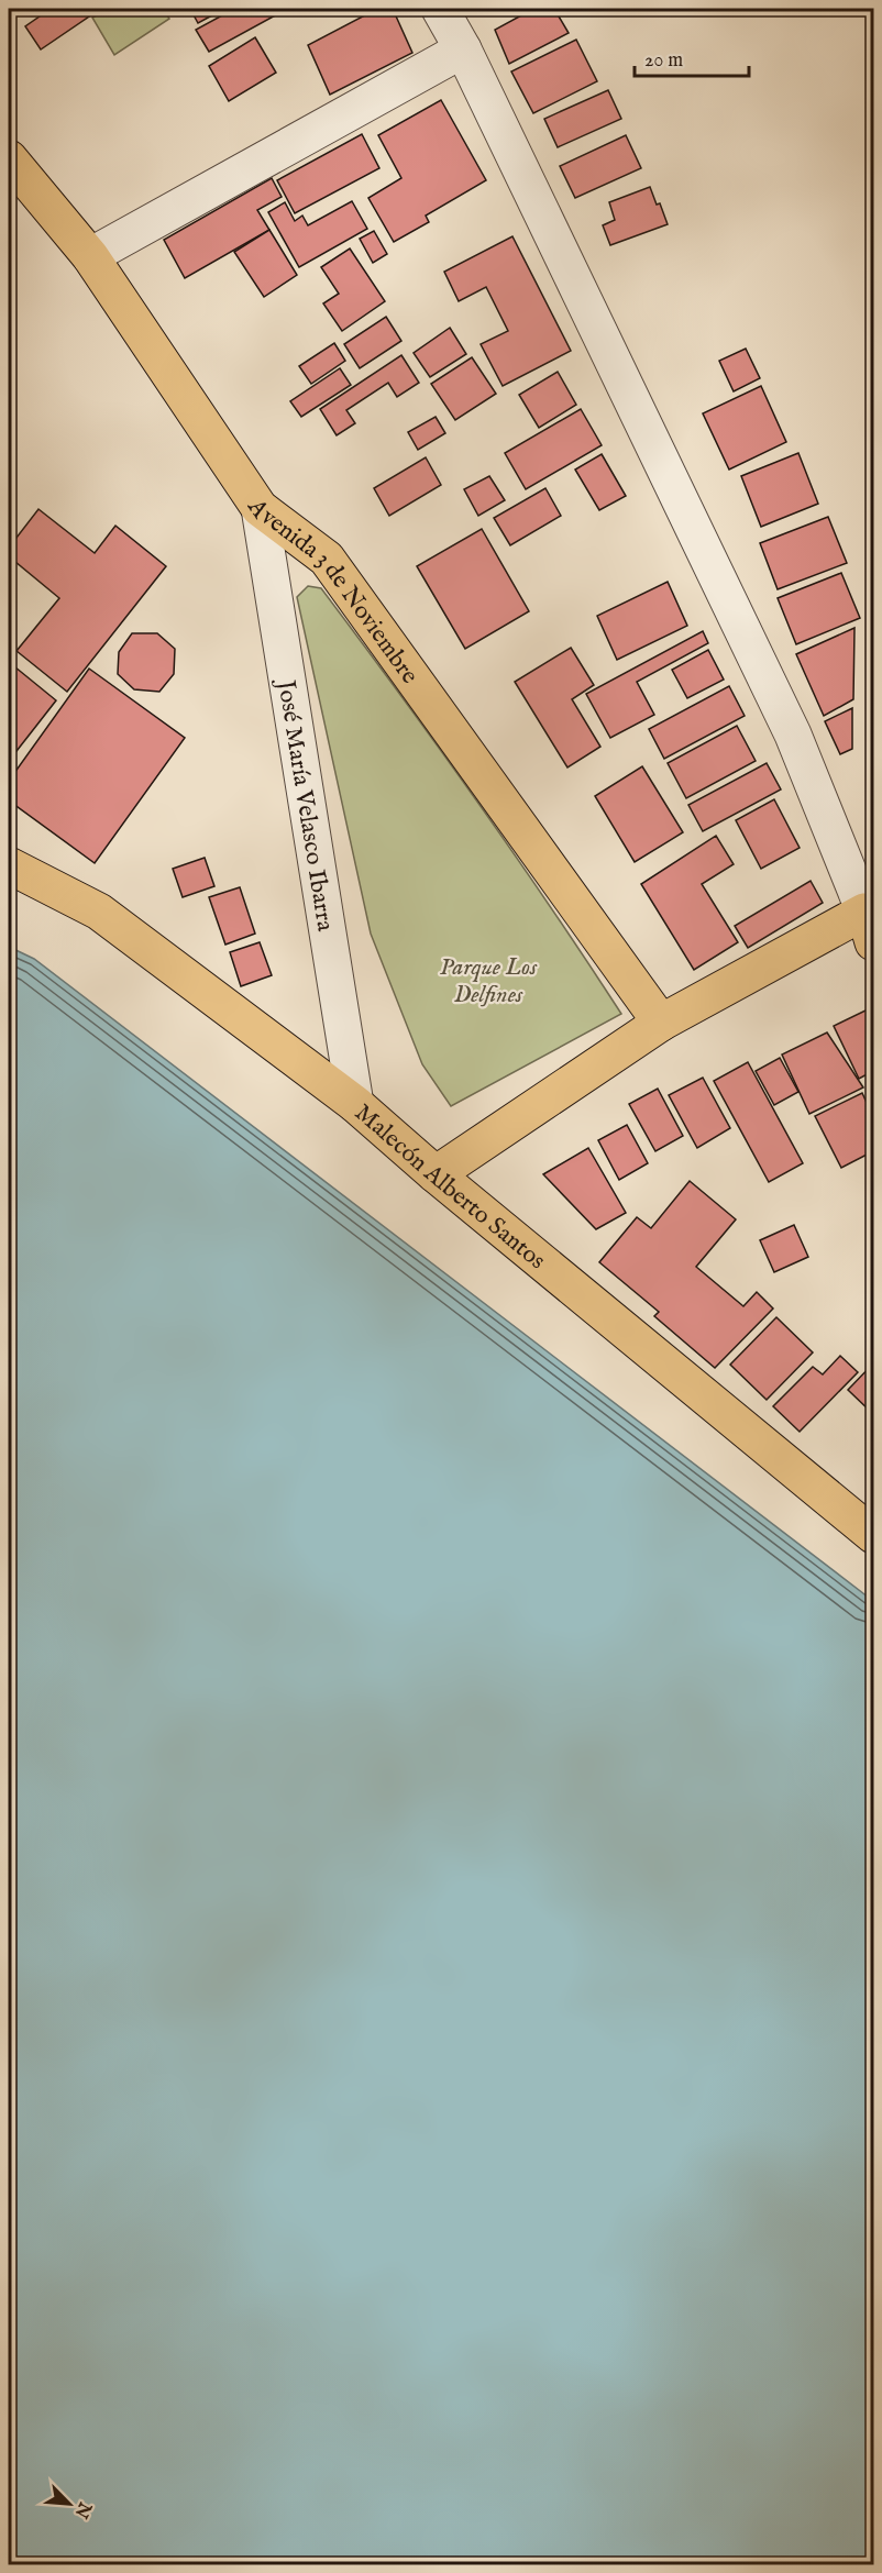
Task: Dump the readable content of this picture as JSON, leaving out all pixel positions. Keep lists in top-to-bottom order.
{
  "streets": {
    "main road": ["Avenida 3 de Noviembre", "Malecón Alberto Santos"],
    "street": ["José María Velasco Ibarra"]
  },
  "crossings": [
    ["Avenida 3 de Noviembre", "José María Velasco Ibarra"],
    ["José María Velasco Ibarra", "Malecón Alberto Santos"]
  ],
  "parks": ["Parque Los Delfines"],
  "scale_bar": "20 m",
  "north": "bottom right"
}
